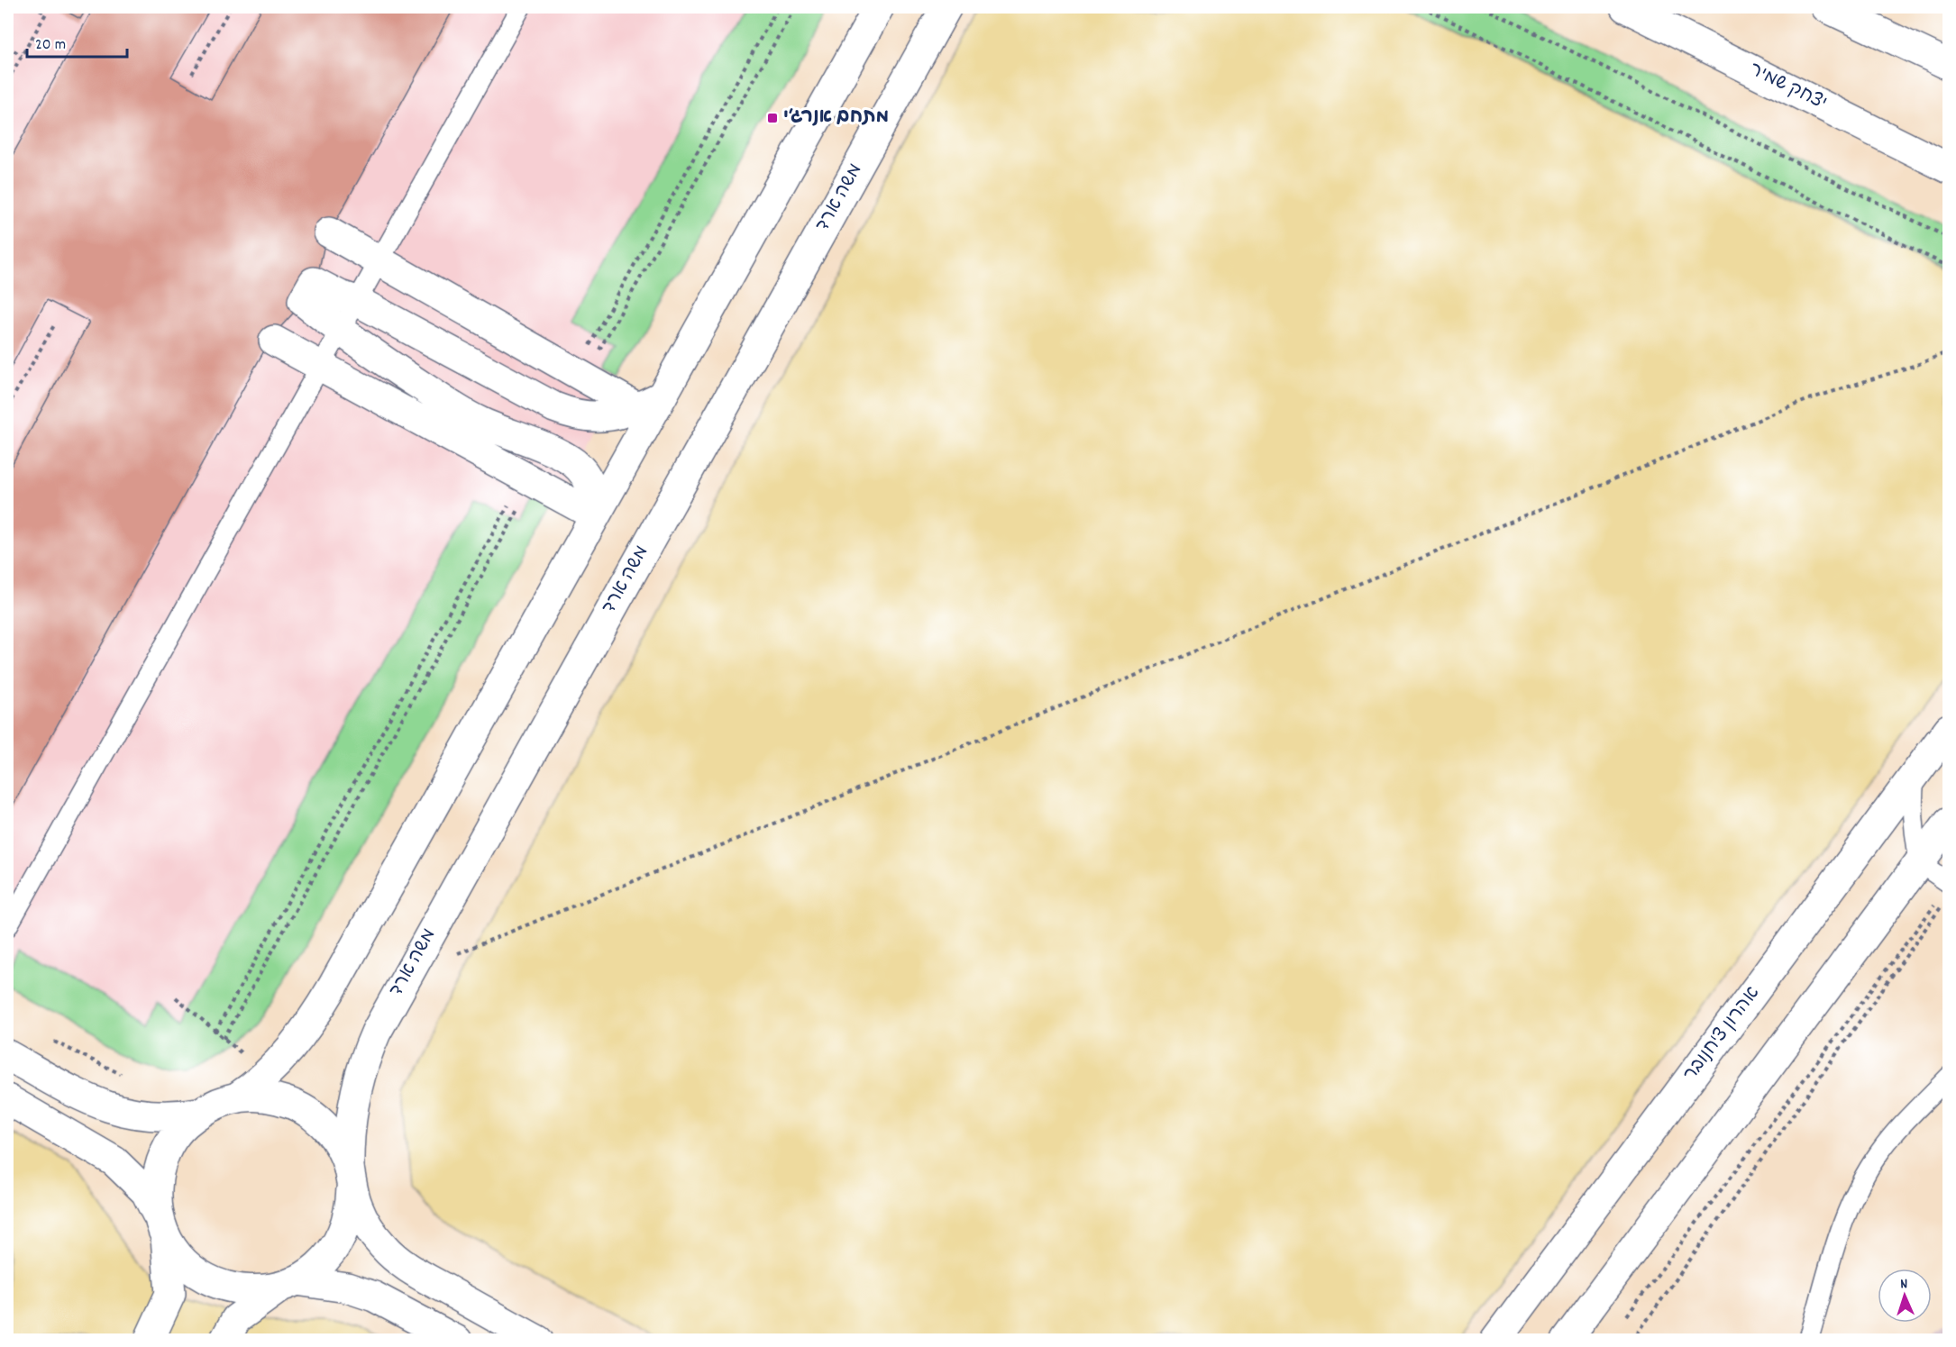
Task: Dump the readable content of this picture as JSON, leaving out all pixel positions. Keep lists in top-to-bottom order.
{
  "streets": {
    "street": ["יצחק שמיר", "משה ארד", "אהרון צ'חנובר"]
  },
  "places": {
    "transit": ["מתחם אנרג׳י"]
  },
  "scale_bar": "20 m",
  "north": "top"
}
